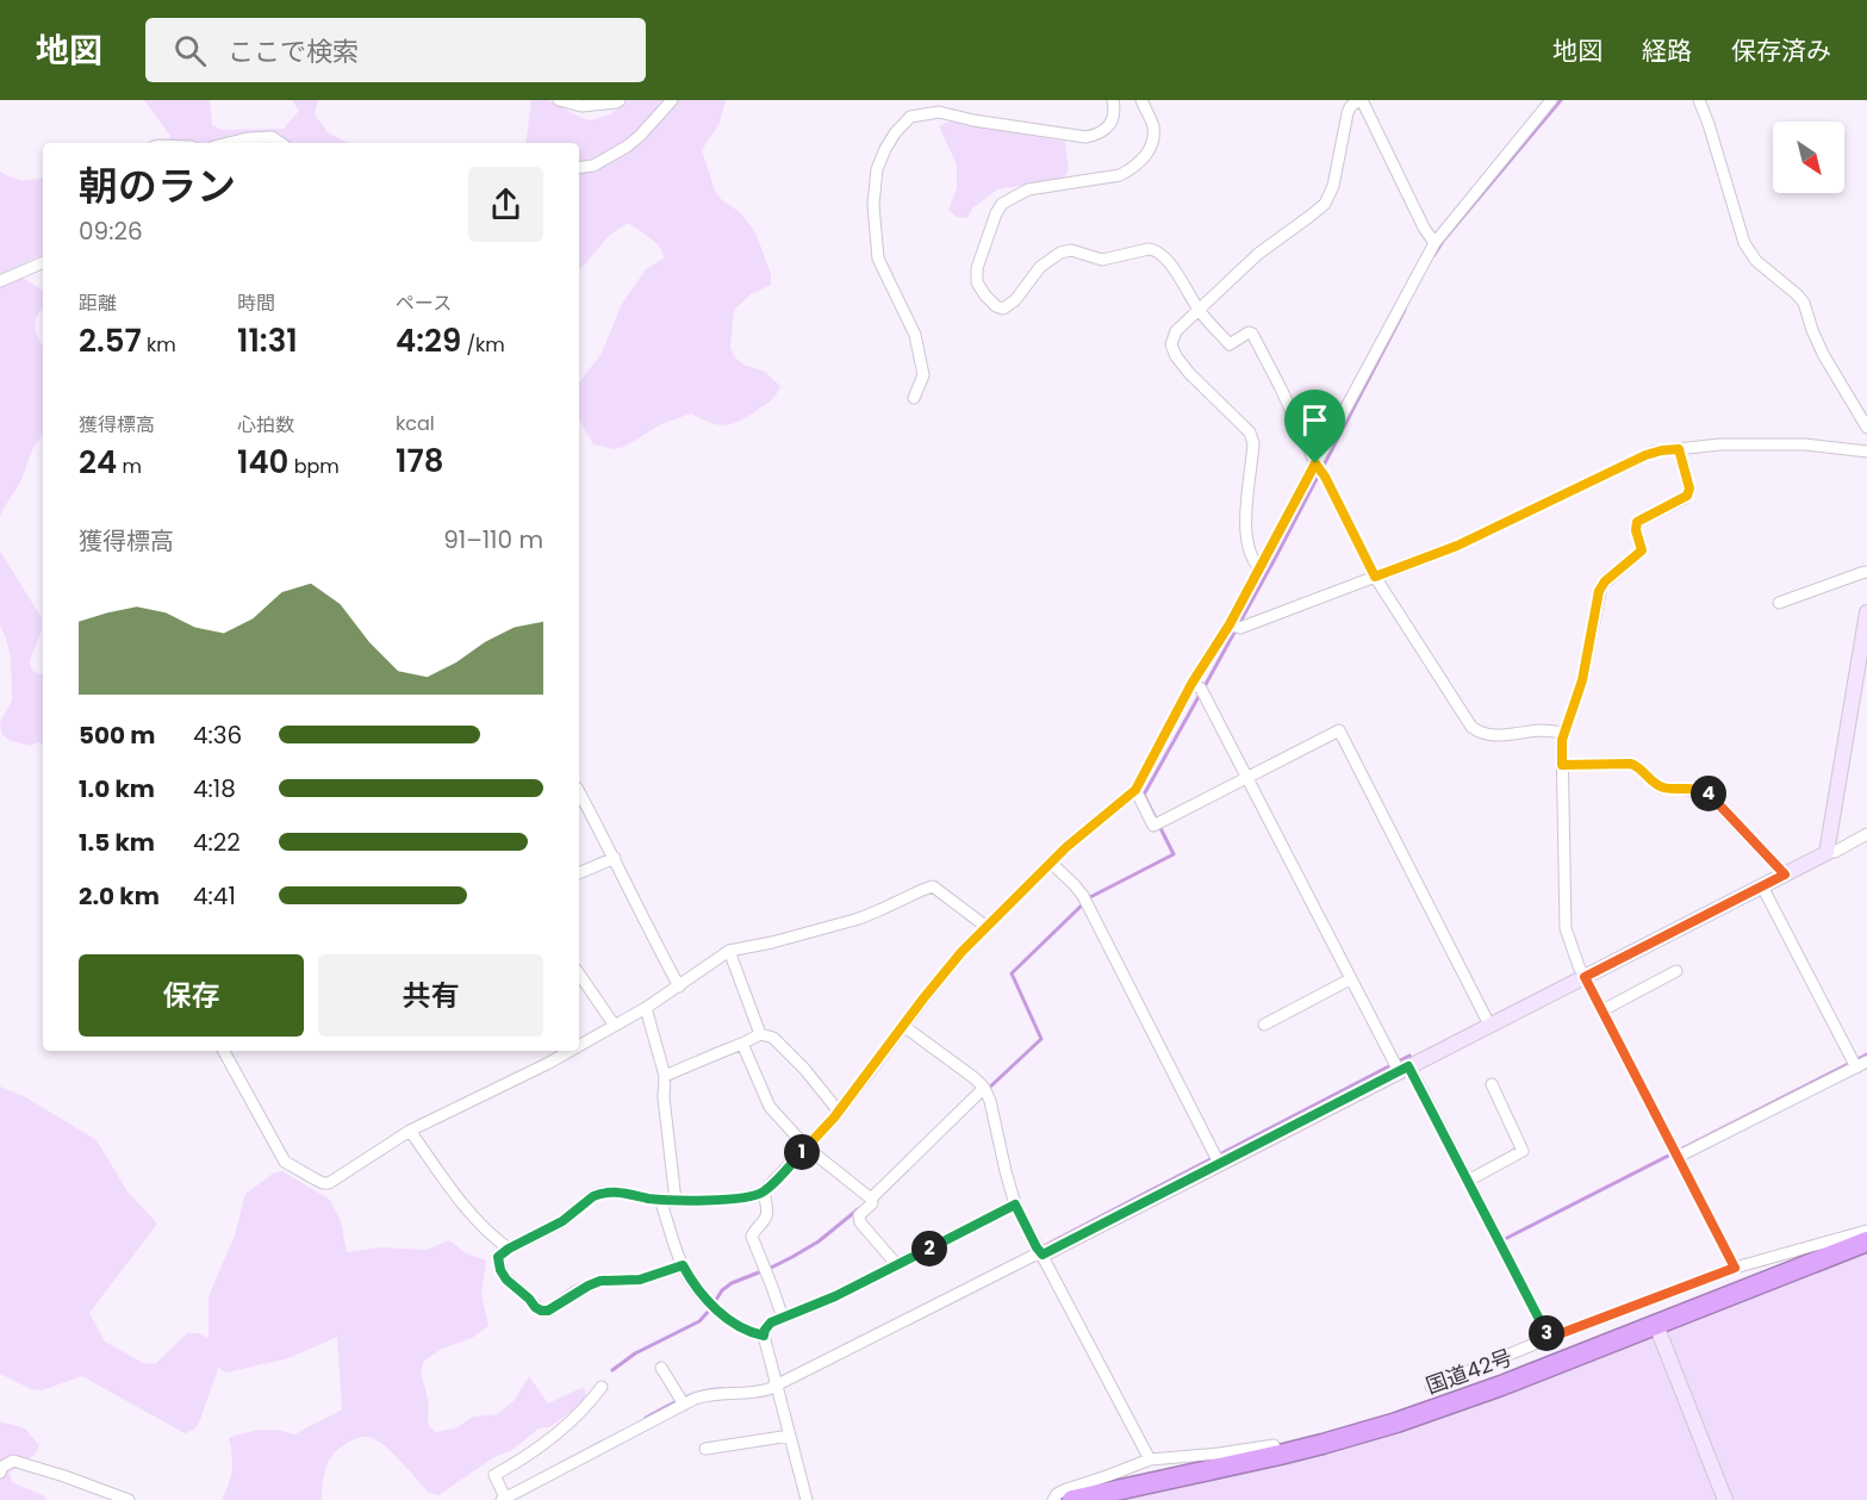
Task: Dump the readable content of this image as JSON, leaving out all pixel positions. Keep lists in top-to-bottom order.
{
  "streets": {
    "highway": ["国道42号"]
  },
  "north": "bottom right",
  "page": {
    "header": "地図",
    "search": "ここで検索",
    "nav": ["地図", "経路", "保存済み"],
    "heading": ["朝のラン", "09:26"],
    "stats": [
      ["距離", "2.57 km"],
      ["時間", "11:31"],
      ["ペース", "4:29 /km"],
      ["獲得標高", "24 m"],
      ["心拍数", "140 bpm"],
      ["kcal", "178"]
    ],
    "chart": ["獲得標高", "91–110 m"],
    "list": [
      {
        "name": "500 m",
        "note": "4:36"
      },
      {
        "name": "1.0 km",
        "note": "4:18"
      },
      {
        "name": "1.5 km",
        "note": "4:22"
      },
      {
        "name": "2.0 km",
        "note": "4:41"
      }
    ],
    "pins": [
      "4",
      "1",
      "2",
      "3"
    ],
    "buttons": ["保存", "共有"]
  }
}
